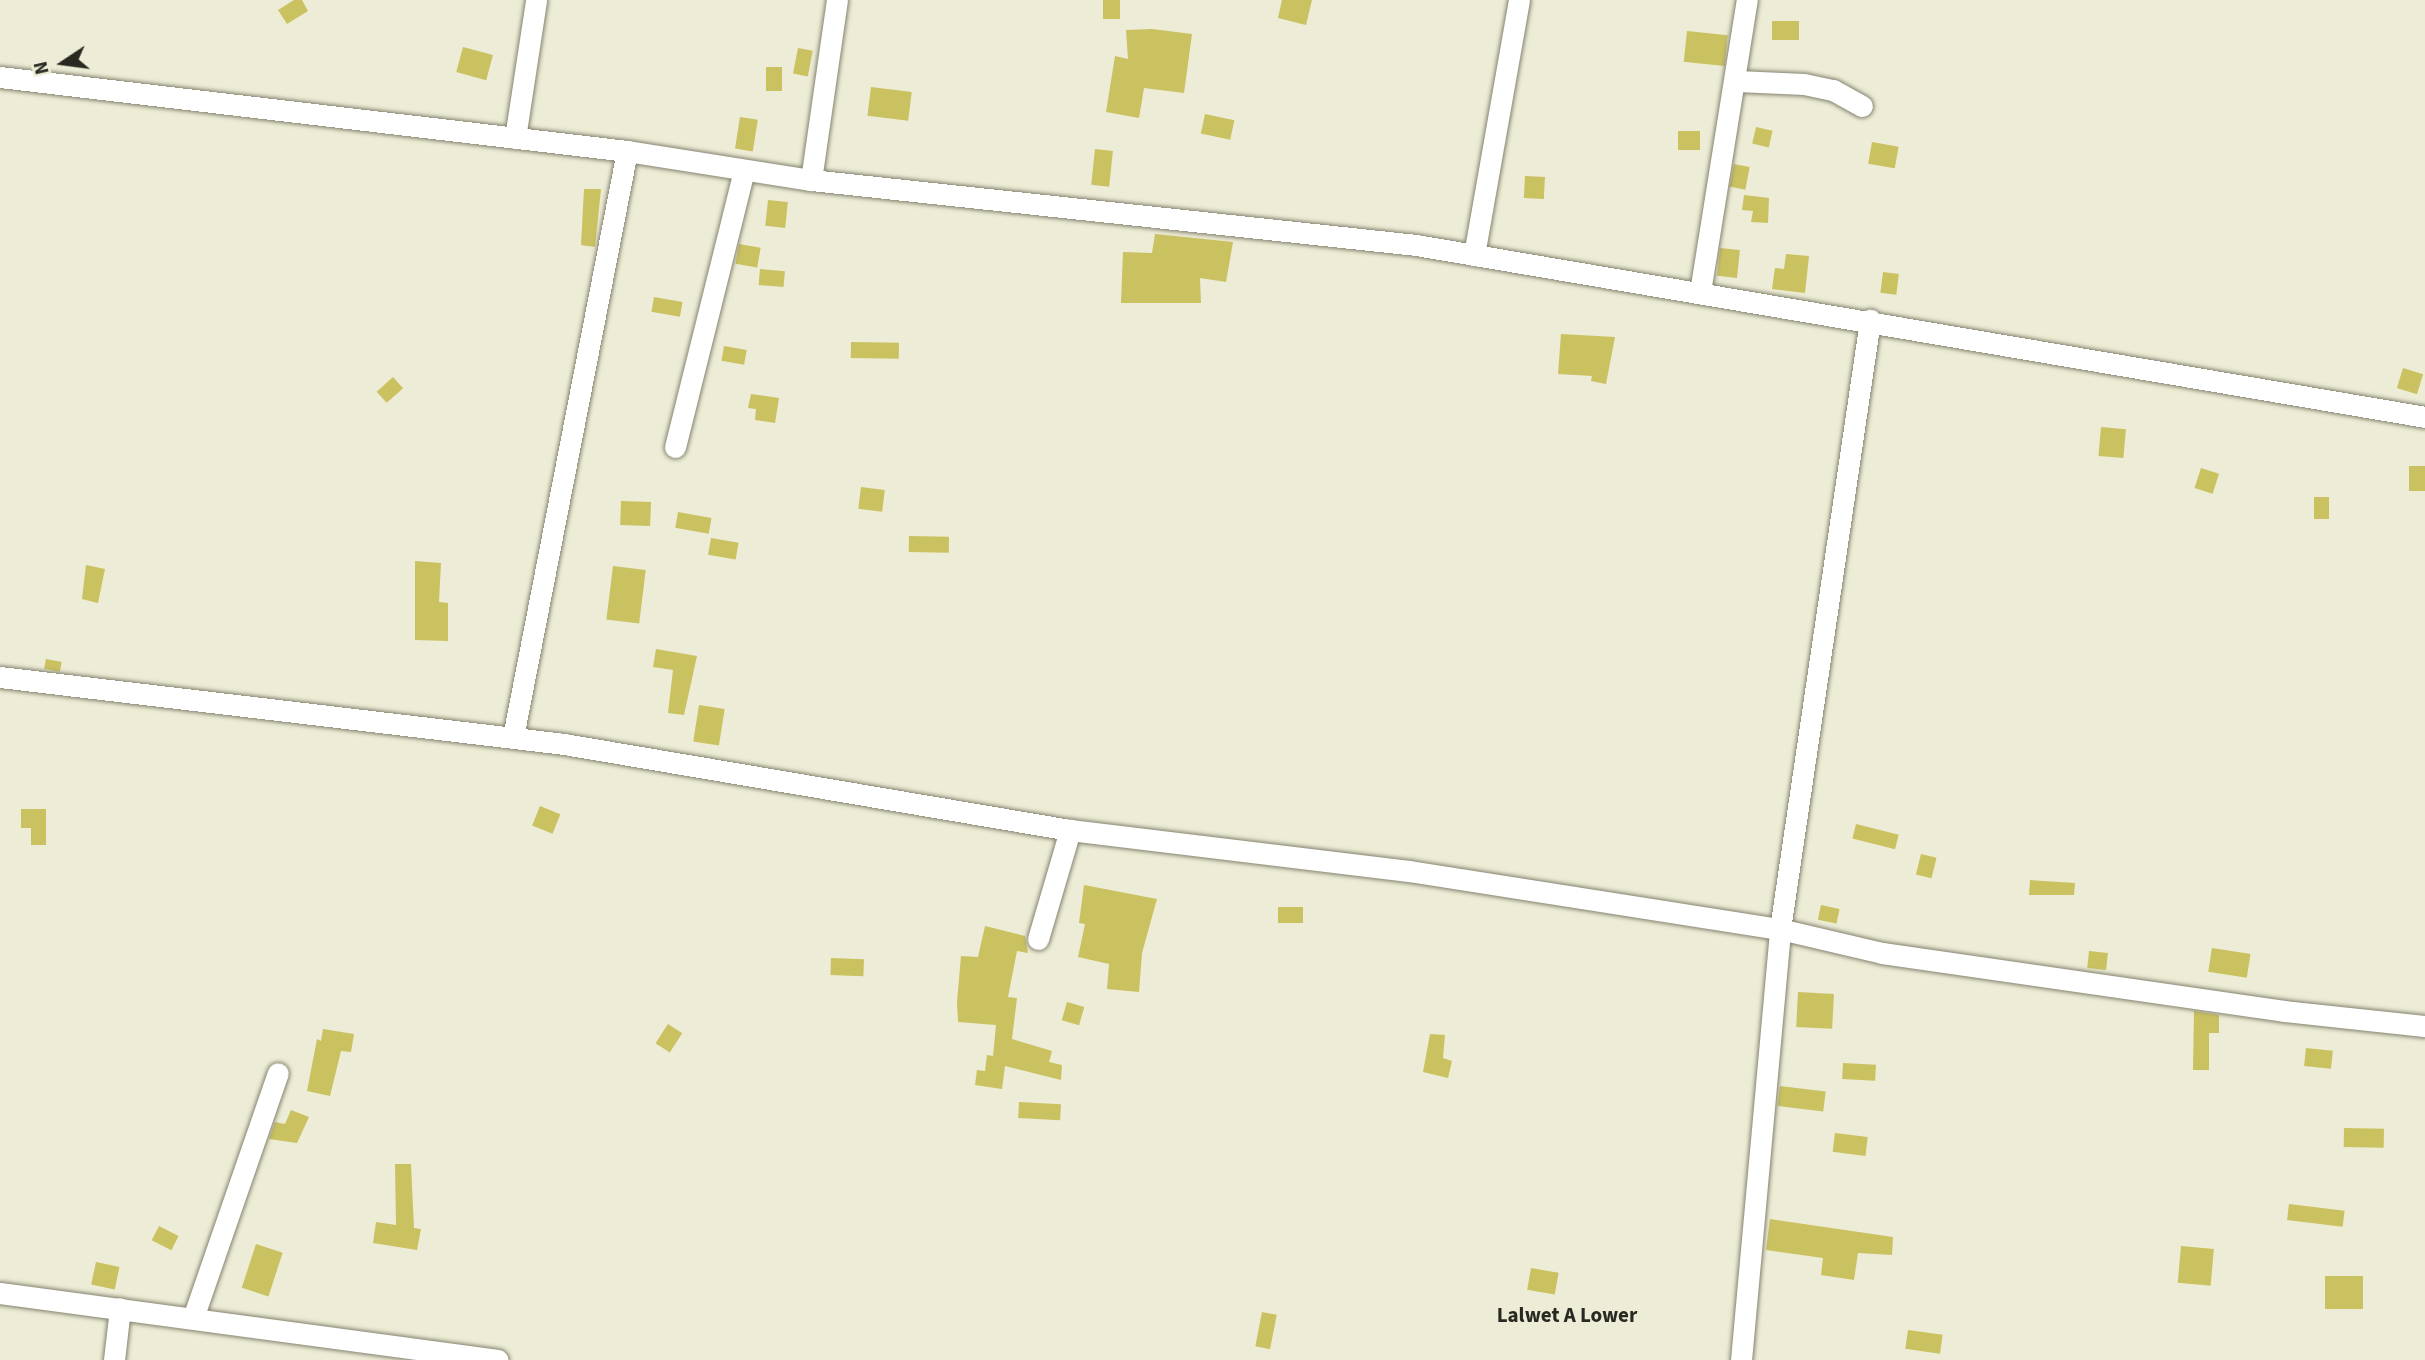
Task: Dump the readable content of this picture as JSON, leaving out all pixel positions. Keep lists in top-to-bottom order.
{
  "districts": ["Lalwet A Lower"],
  "north": "left"
}
